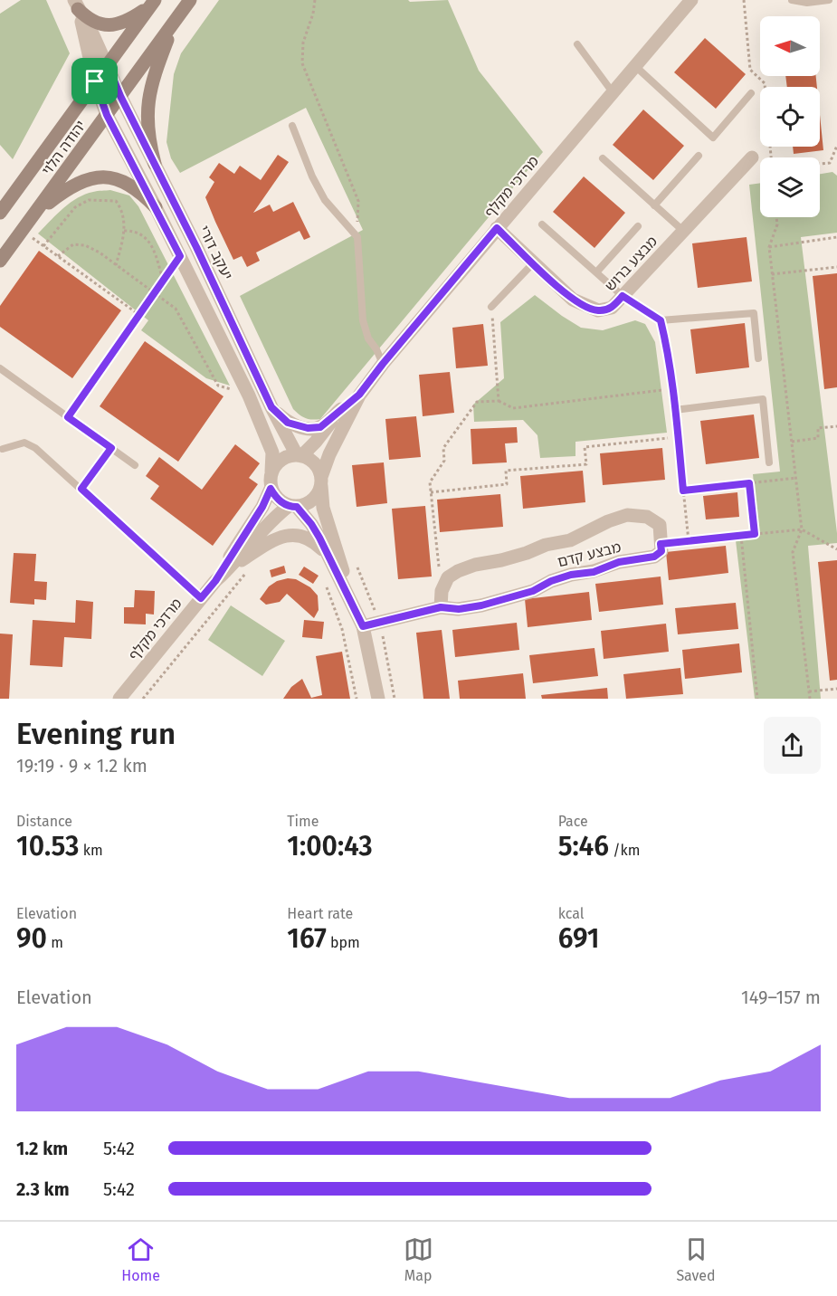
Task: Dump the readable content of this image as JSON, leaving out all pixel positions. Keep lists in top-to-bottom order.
{
  "streets": {
    "main road": ["יהודה הלוי"],
    "street": [
      "מרדכי מקלף",
      "יעקב דורי",
      "מבצע ברוש",
      "מבצע קדם"
    ]
  },
  "crossings": [
    ["יהודה הלוי", "יעקב דורי"],
    ["מרדכי מקלף", "יעקב דורי"],
    ["מרדכי מקלף", "מבצע ברוש"]
  ],
  "north": "left",
  "page": {
    "heading": ["Evening run", "19:19 · 9 × 1.2 km"],
    "stats": [
      ["Distance", "10.53 km"],
      ["Time", "1:00:43"],
      ["Pace", "5:46 /km"],
      ["Elevation", "90 m"],
      ["Heart rate", "167 bpm"],
      ["kcal", "691"]
    ],
    "chart": ["Elevation", "149–157 m"],
    "list": [
      {
        "name": "1.2 km",
        "note": "5:42"
      },
      {
        "name": "2.3 km",
        "note": "5:42"
      }
    ],
    "tabs": ["Home", "Map", "Saved"]
  }
}
